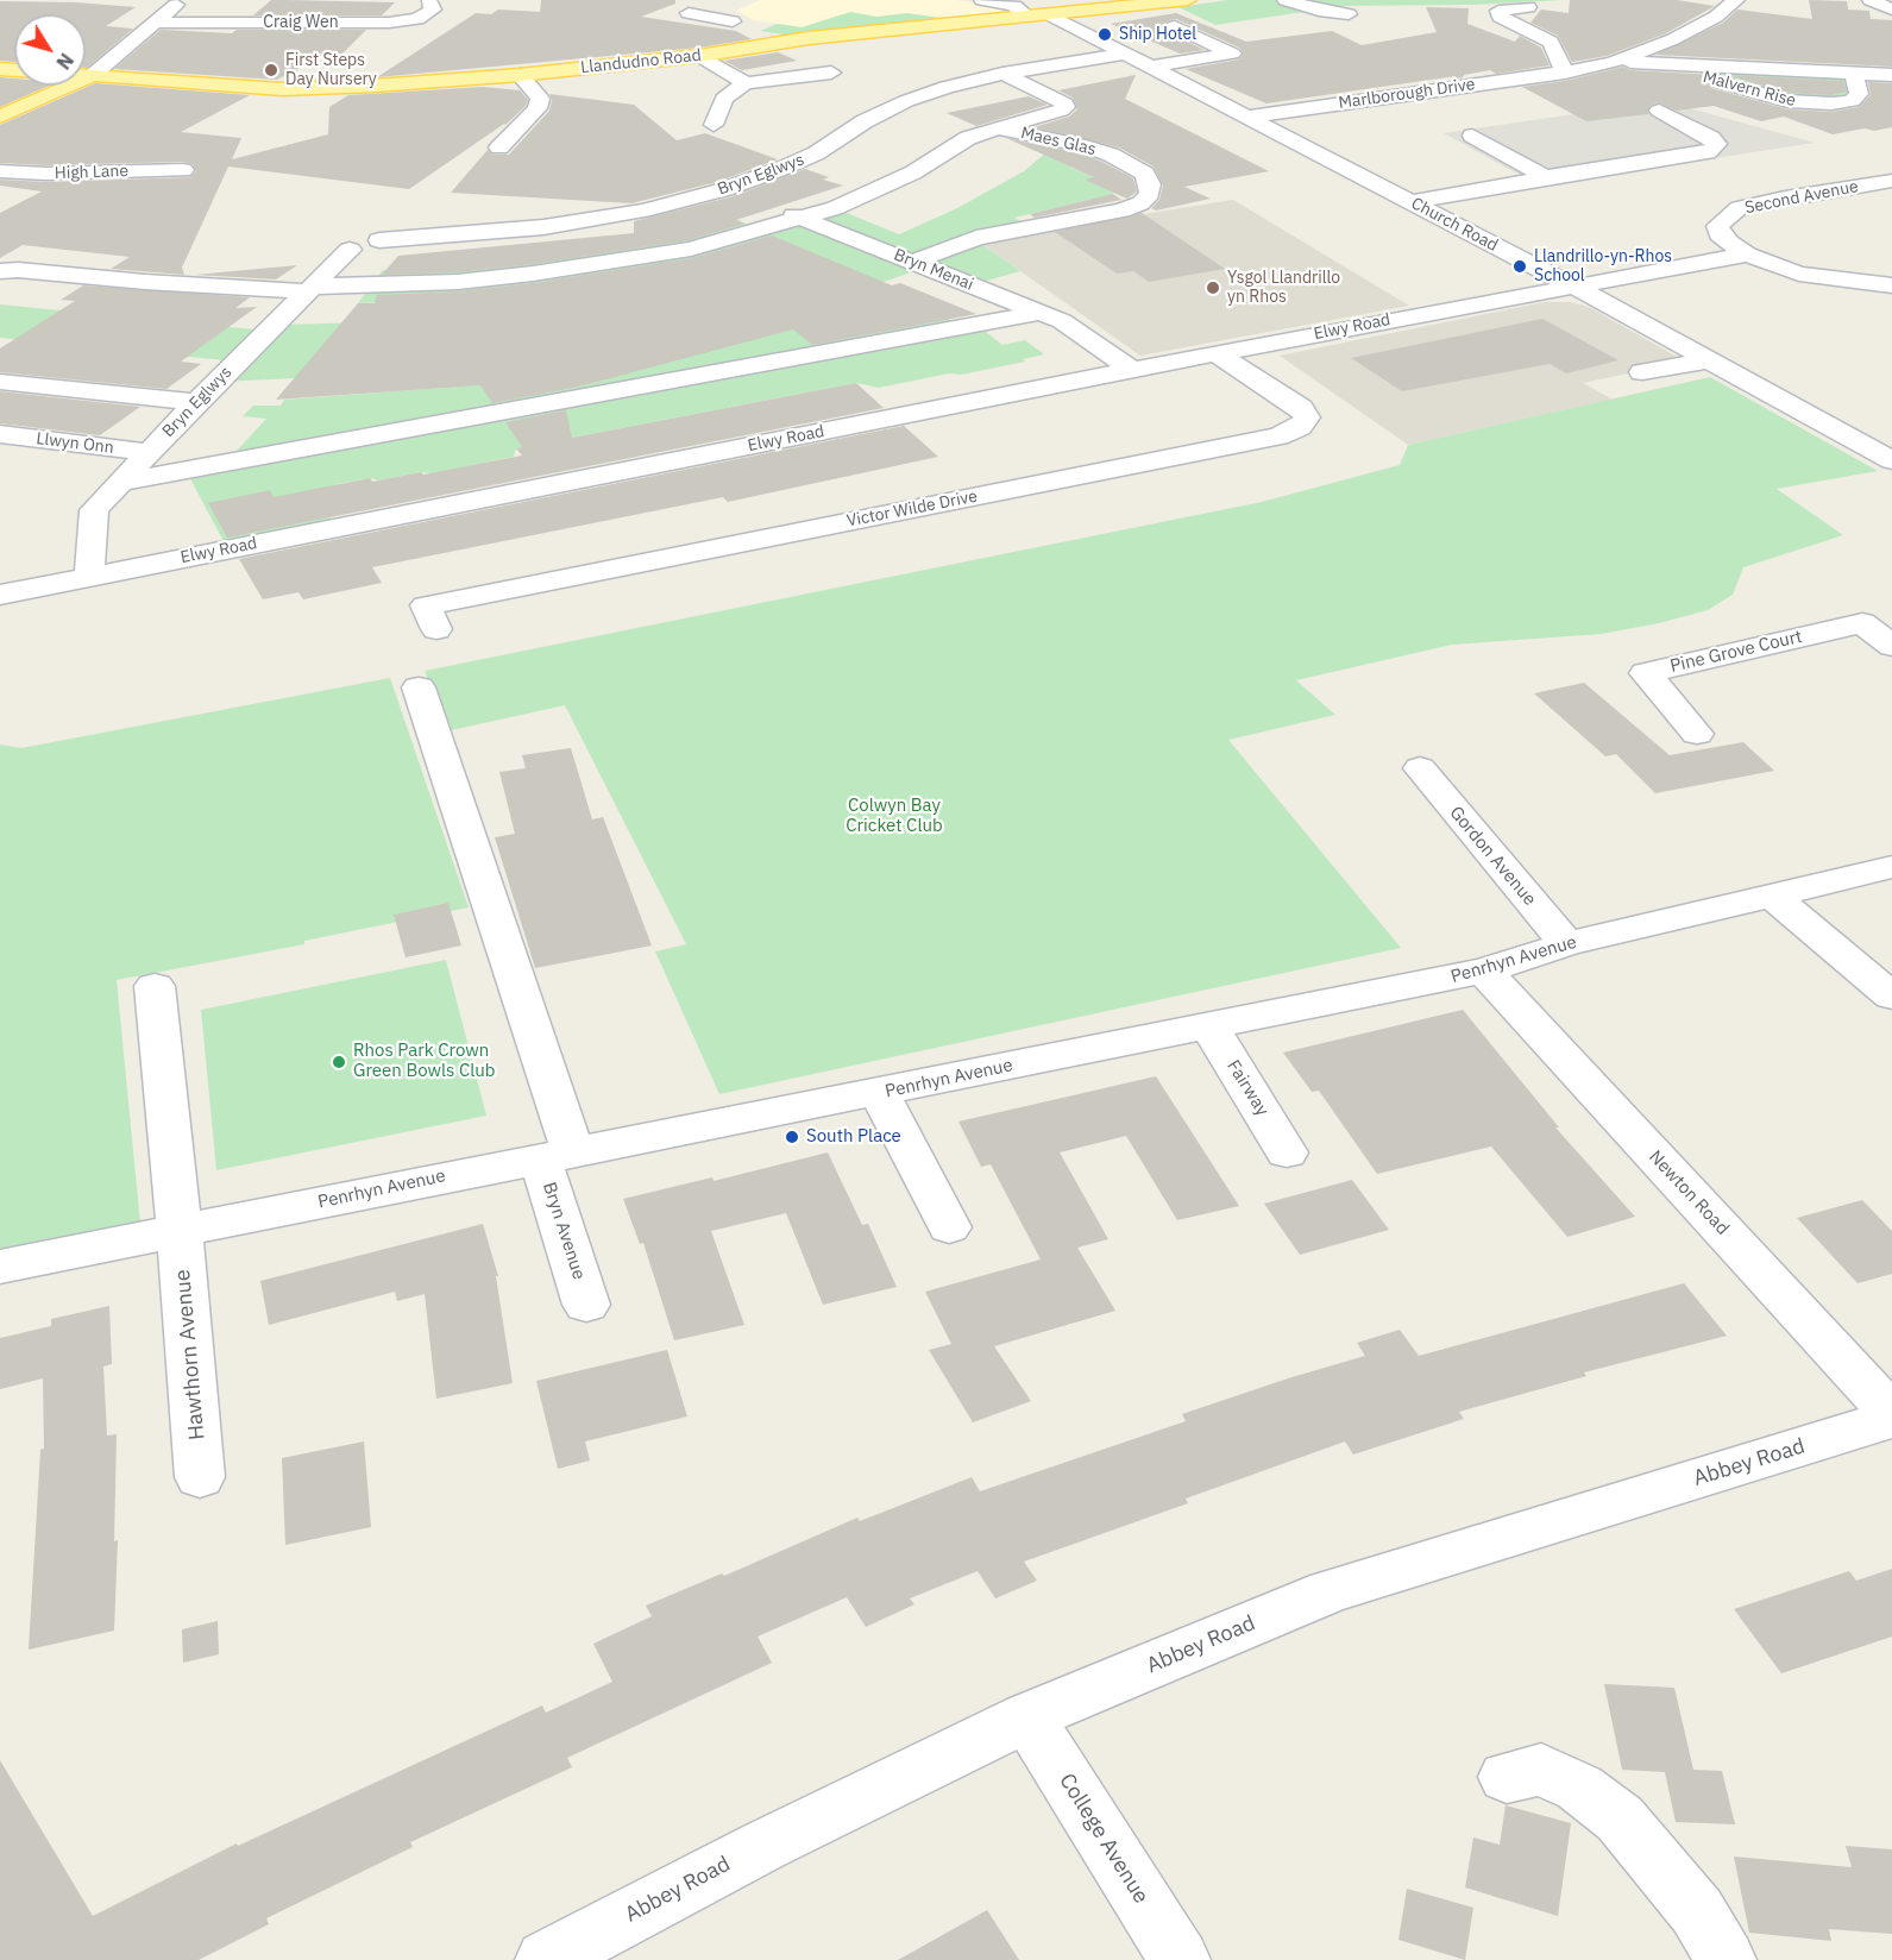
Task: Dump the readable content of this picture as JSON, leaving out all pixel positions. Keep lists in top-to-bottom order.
{
  "streets": {
    "main road": ["Llandudno Road"],
    "street": [
      "Craig Wen",
      "Malvern Rise",
      "Marlborough Drive",
      "Maes Glas",
      "High Lane",
      "Bryn Eglwys",
      "Second Avenue",
      "Church Road",
      "Bryn Menai",
      "Elwy Road",
      "Llwyn Onn",
      "Victor Wilde Drive",
      "Pine Grove Court",
      "Gordon Avenue",
      "Penrhyn Avenue",
      "Fairway",
      "Newton Road",
      "Bryn Avenue",
      "Hawthorn Avenue",
      "Abbey Road",
      "College Avenue"
    ]
  },
  "crossings": [
    ["Llandudno Road", "Church Road"],
    ["Malvern Rise", "Marlborough Drive"],
    ["Marlborough Drive", "Church Road"],
    ["Maes Glas", "Bryn Eglwys"],
    ["Maes Glas", "Bryn Menai"],
    ["Bryn Eglwys", "Church Road"],
    ["Bryn Eglwys", "Bryn Menai"],
    ["Bryn Eglwys", "Elwy Road"],
    ["Bryn Eglwys", "Llwyn Onn"],
    ["Second Avenue", "Elwy Road"],
    ["Church Road", "Elwy Road"],
    ["Bryn Menai", "Elwy Road"],
    ["Elwy Road", "Victor Wilde Drive"],
    ["Gordon Avenue", "Penrhyn Avenue"],
    ["Penrhyn Avenue", "Fairway"],
    ["Penrhyn Avenue", "Newton Road"],
    ["Penrhyn Avenue", "Bryn Avenue"],
    ["Penrhyn Avenue", "Hawthorn Avenue"],
    ["Newton Road", "Abbey Road"],
    ["Abbey Road", "College Avenue"]
  ],
  "parks": ["Colwyn Bay Cricket Club"],
  "places": [
    "Ship Hotel",
    "First Steps Day Nursery",
    "Llandrillo-yn-Rhos School",
    "Ysgol Llandrillo yn Rhos",
    "Rhos Park Crown Green Bowls Club",
    "South Place"
  ],
  "north": "bottom right"
}
